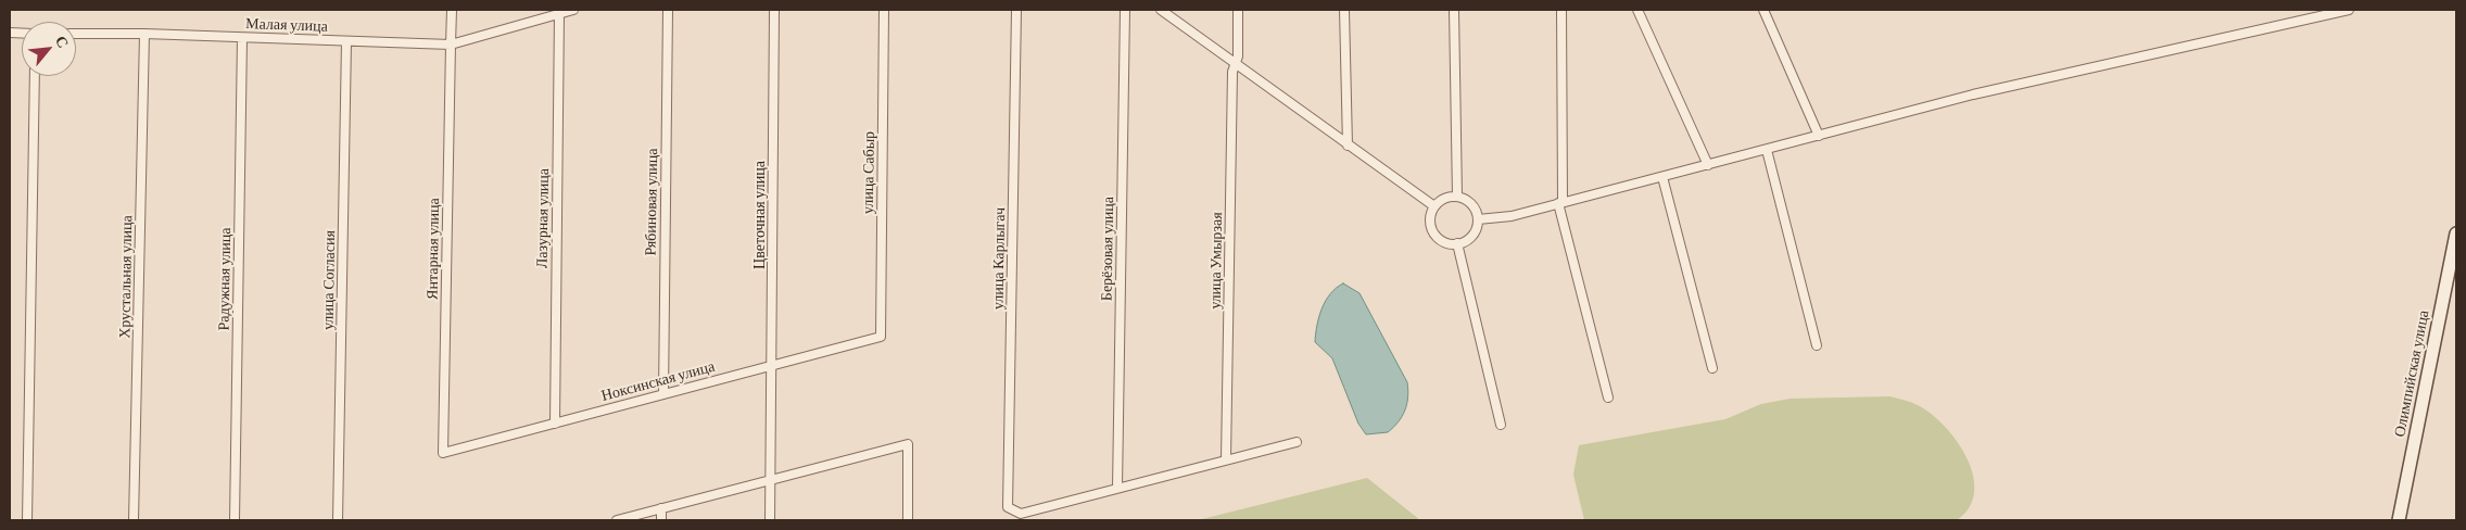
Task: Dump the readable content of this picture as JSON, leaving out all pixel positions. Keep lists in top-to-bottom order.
{
  "streets": {
    "street": [
      "Малая улица",
      "улица Сабыр",
      "Рябиновая улица",
      "Цветочная улица",
      "Лазурная улица",
      "Янтарная улица",
      "Берёзовая улица",
      "улица Карлыгач",
      "улица Умырзая",
      "Хрустальная улица",
      "Радужная улица",
      "улица Согласия",
      "Олимпийская улица",
      "Ноксинская улица"
    ]
  },
  "crossings": [
    ["Малая улица", "Лазурная улица"],
    ["Малая улица", "Янтарная улица"],
    ["Малая улица", "Хрустальная улица"],
    ["Малая улица", "Радужная улица"],
    ["Малая улица", "улица Согласия"],
    ["улица Сабыр", "Ноксинская улица"],
    ["Рябиновая улица", "Ноксинская улица"],
    ["Цветочная улица", "Ноксинская улица"],
    ["Лазурная улица", "Ноксинская улица"],
    ["Янтарная улица", "Ноксинская улица"],
    ["Берёзовая улица", "улица Карлыгач"]
  ],
  "north": "top right"
}
